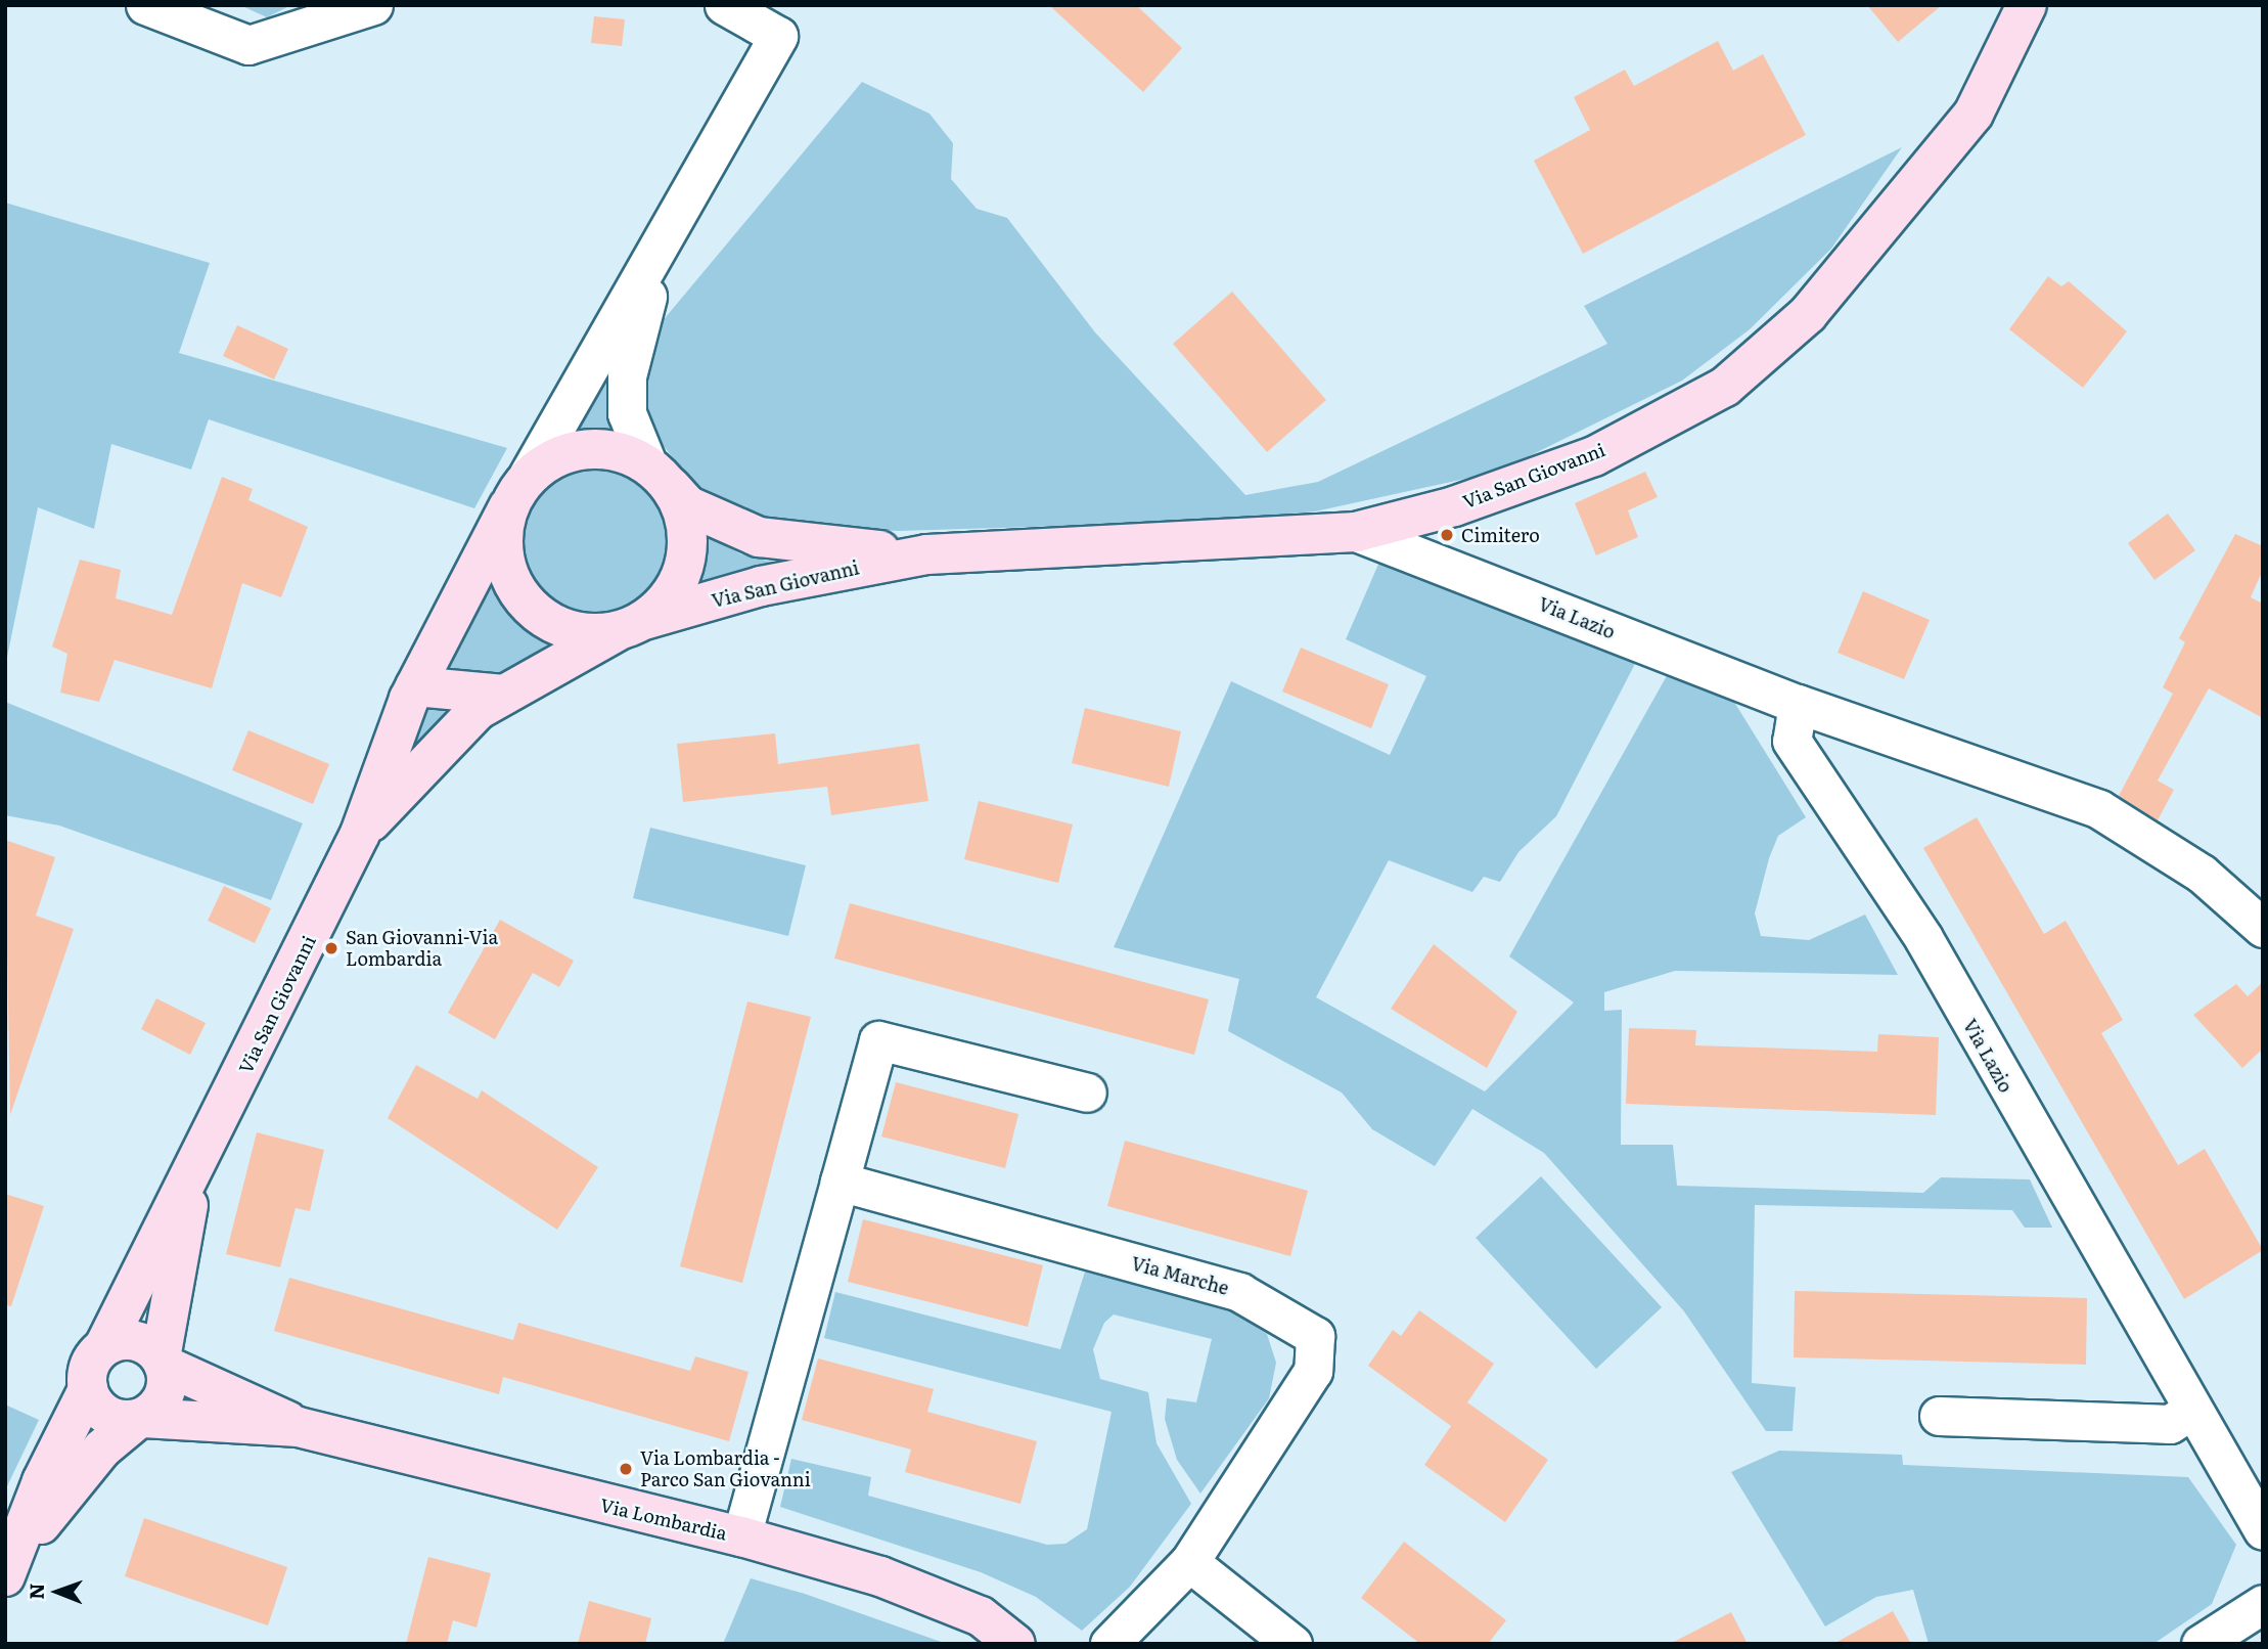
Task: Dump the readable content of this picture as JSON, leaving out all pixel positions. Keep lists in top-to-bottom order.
{
  "streets": {
    "main road": ["Via San Giovanni", "Via Lombardia"],
    "street": ["Via Lazio", "Via Marche"]
  },
  "crossings": [
    ["Via San Giovanni", "Via Lazio"],
    ["Via San Giovanni", "Via Lombardia"]
  ],
  "places": ["Cimitero", "San Giovanni-Via Lombardia", "Via Lombardia - Parco San Giovanni"],
  "north": "left"
}
